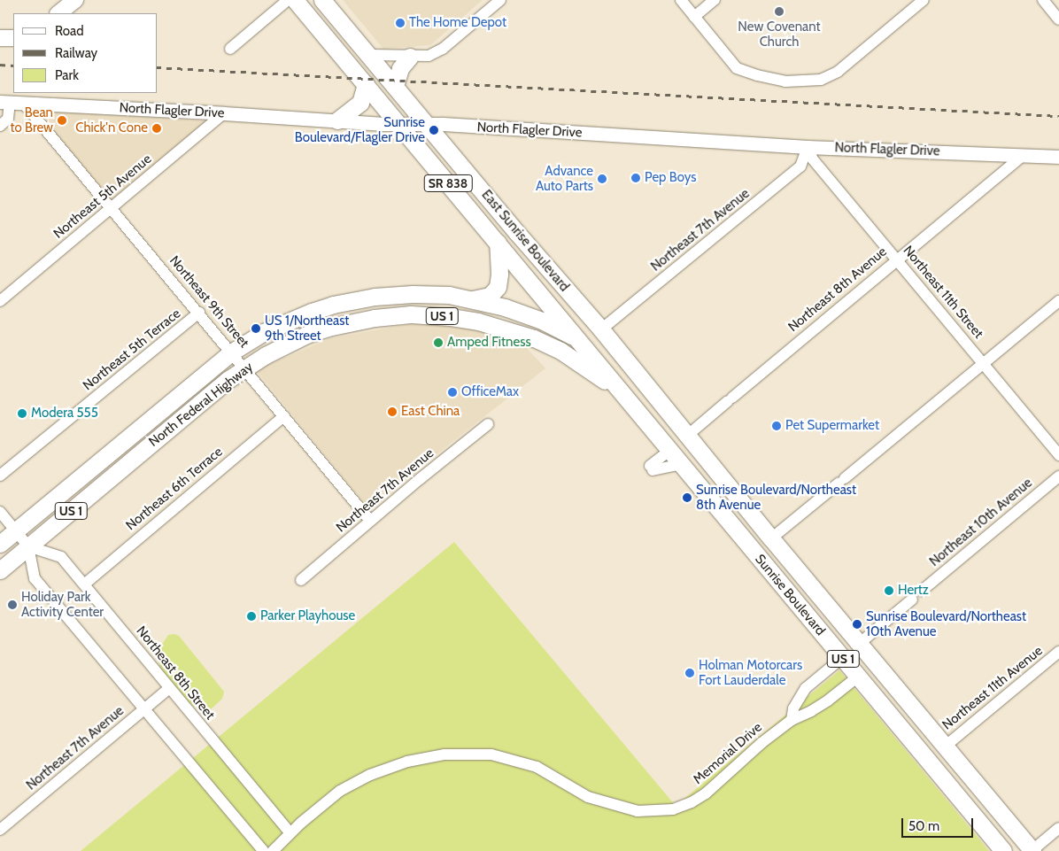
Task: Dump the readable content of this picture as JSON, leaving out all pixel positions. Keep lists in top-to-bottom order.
{
  "streets": {
    "main road": [
      "SR 838",
      "East Sunrise Boulevard",
      "US 1",
      "North Federal Highway",
      "Sunrise Boulevard"
    ],
    "street": [
      "North Flagler Drive",
      "Northeast 5th Avenue",
      "Northeast 7th Avenue",
      "Northeast 8th Avenue",
      "Northeast 11th Street",
      "Northeast 9th Street",
      "Northeast 5th Terrace",
      "Northeast 6th Terrace",
      "Northeast 10th Avenue",
      "Northeast 8th Street",
      "Northeast 11th Avenue",
      "Memorial Drive"
    ]
  },
  "crossings": [
    ["North Flagler Drive", "Northeast 5th Avenue"],
    ["North Flagler Drive", "Northeast 7th Avenue"],
    ["North Flagler Drive", "East Sunrise Boulevard"],
    ["North Flagler Drive", "Northeast 8th Avenue"],
    ["North Flagler Drive", "Northeast 11th Street"],
    ["North Flagler Drive", "Northeast 9th Street"],
    ["Northeast 5th Avenue", "Northeast 9th Street"],
    ["Northeast 7th Avenue", "East Sunrise Boulevard"],
    ["Northeast 7th Avenue", "Northeast 11th Street"],
    ["Northeast 7th Avenue", "Northeast 9th Street"],
    ["Northeast 7th Avenue", "Northeast 8th Street"],
    ["East Sunrise Boulevard", "North Federal Highway"],
    ["East Sunrise Boulevard", "Sunrise Boulevard"],
    ["Northeast 8th Avenue", "Northeast 11th Street"],
    ["Northeast 8th Avenue", "Sunrise Boulevard"],
    ["Northeast 9th Street", "Northeast 5th Terrace"],
    ["Northeast 9th Street", "North Federal Highway"],
    ["Northeast 9th Street", "Northeast 6th Terrace"],
    ["North Federal Highway", "Sunrise Boulevard"],
    ["North Federal Highway", "Northeast 8th Street"],
    ["Northeast 6th Terrace", "Northeast 8th Street"],
    ["Sunrise Boulevard", "Northeast 11th Avenue"],
    ["Sunrise Boulevard", "Memorial Drive"],
    ["Northeast 8th Street", "Memorial Drive"]
  ],
  "places": [
    "New Covenant Church",
    "The Home Depot",
    "Bean to Brew",
    "Chick'n Cone",
    "Sunrise Boulevard/Flagler Drive",
    "Pep Boys",
    "Advance Auto Parts",
    "US 1/Northeast 9th Street",
    "Amped Fitness",
    "OfficeMax",
    "East China",
    "Modera 555",
    "Pet Supermarket",
    "Sunrise Boulevard/Northeast 8th Avenue",
    "Hertz",
    "Holiday Park Activity Center",
    "Parker Playhouse",
    "Sunrise Boulevard/Northeast 10th Avenue",
    "Holman Motorcars Fort Lauderdale"
  ],
  "legend": ["Road", "Railway", "Park"],
  "scale_bar": "50 m"
}
